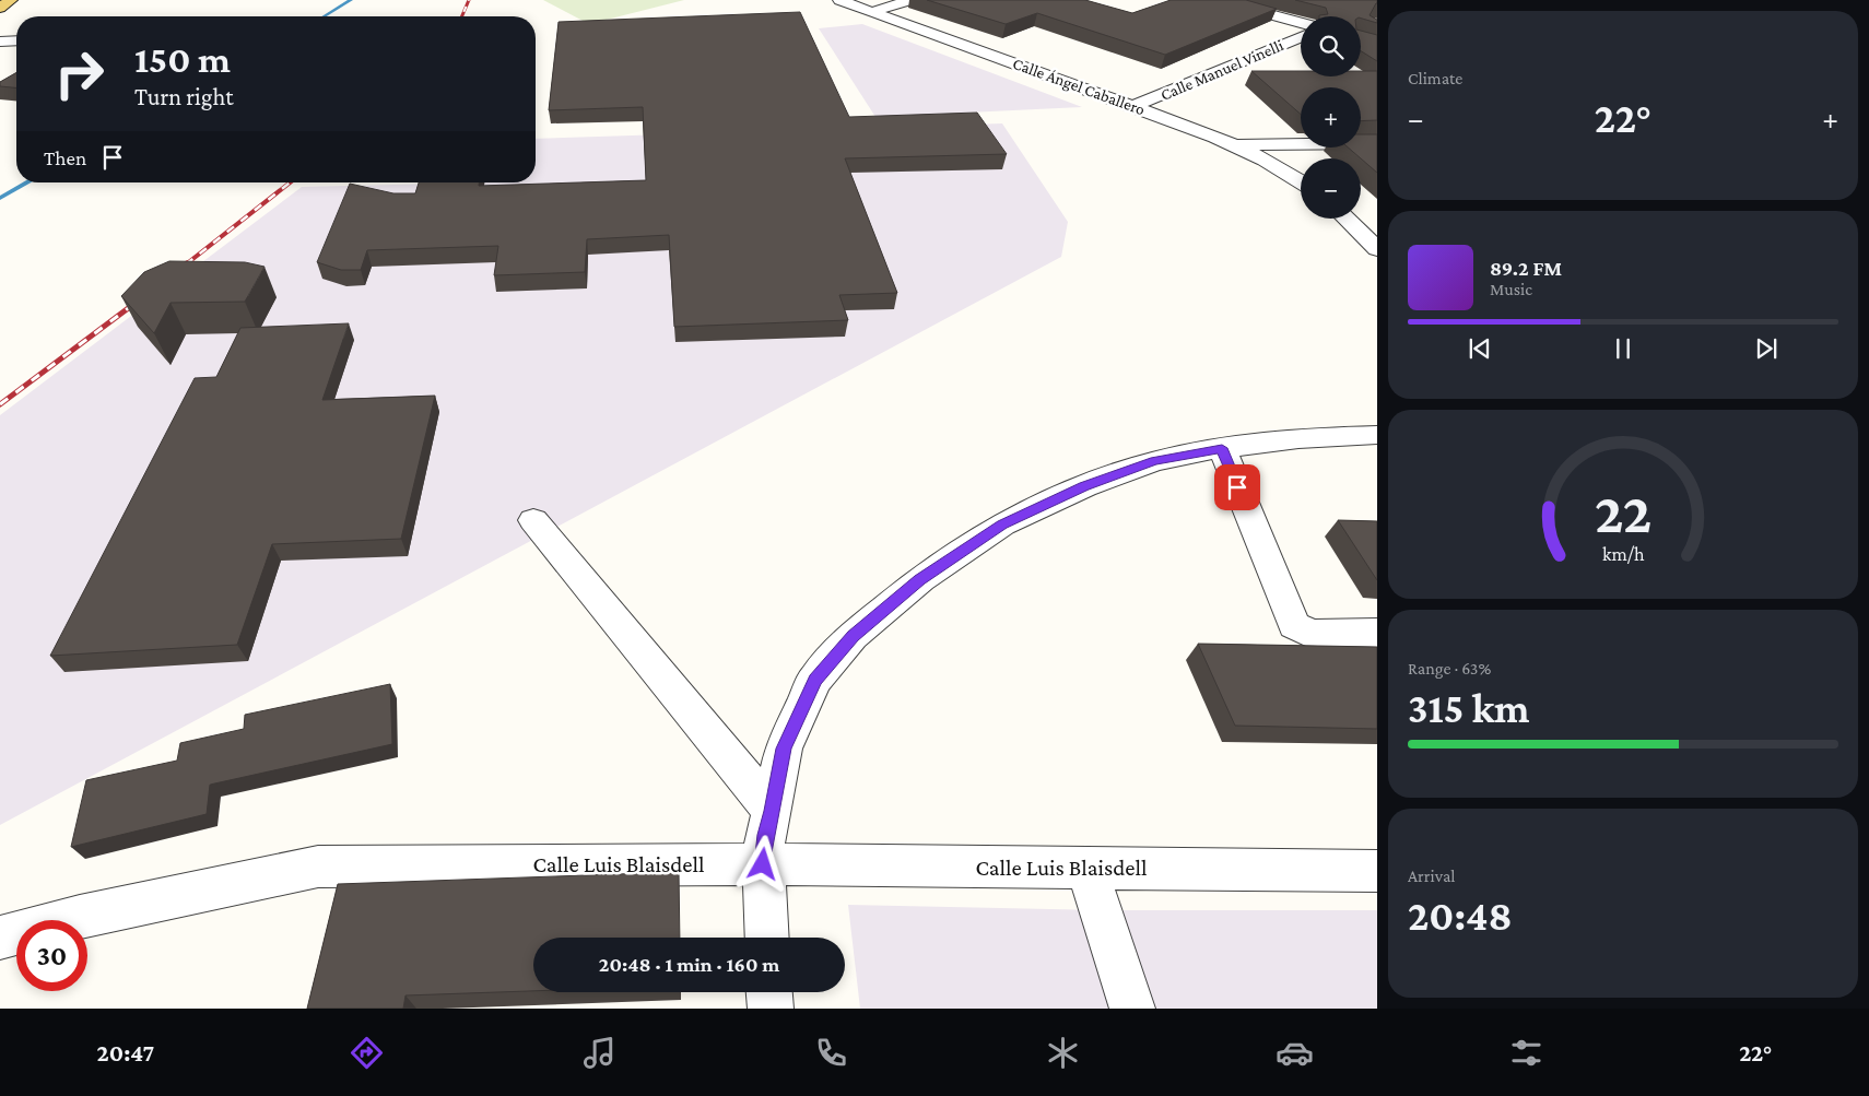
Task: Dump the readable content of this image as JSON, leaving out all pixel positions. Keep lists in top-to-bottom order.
{
  "streets": {
    "street": ["Calle Manuel Vinelli", "Calle Ángel Caballero", "Calle Luis Blaisdell"]
  },
  "crossings": [
    ["Calle Manuel Vinelli", "Calle Ángel Caballero"]
  ],
  "page": {
    "tile": [
      "Climate",
      ["Range · 63%", "315 km"],
      ["Arrival", "20:48"]
    ],
    "map_buttons": ["+", "−"],
    "turn": ["150 m", "Turn right"],
    "heat": ["−", "22°", "+"],
    "then": "Then",
    "song": ["89.2 FM", "Music"],
    "limit": "30",
    "trip": "20:48 · 1 min · 160 m",
    "tabs": ["20:47", "22°"],
    "gauge": ["22", "km/h"]
  }
}
